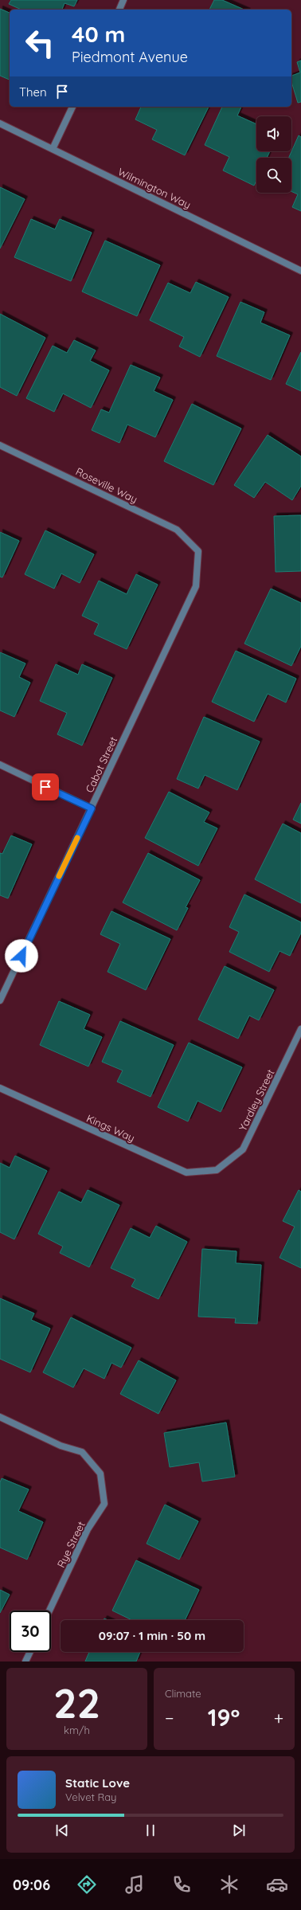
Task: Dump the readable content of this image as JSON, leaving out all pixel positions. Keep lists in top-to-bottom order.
{
  "streets": {
    "street": [
      "Wilmington Way",
      "Roseville Way",
      "Cabot Street",
      "Yardley Street",
      "Kings Way",
      "Rye Street"
    ]
  },
  "crossings": [
    ["Roseville Way", "Cabot Street"],
    ["Yardley Street", "Kings Way"]
  ],
  "page": {
    "turn": ["40 m", "Piedmont Avenue"],
    "then": "Then",
    "limit": "30",
    "trip": "09:07 · 1 min · 50 m",
    "tile": [
      ["22", "km/h"],
      "Climate"
    ],
    "heat": ["−", "19°", "+"],
    "song": ["Static Love", "Velvet Ray"],
    "tabs": "09:06"
  }
}
